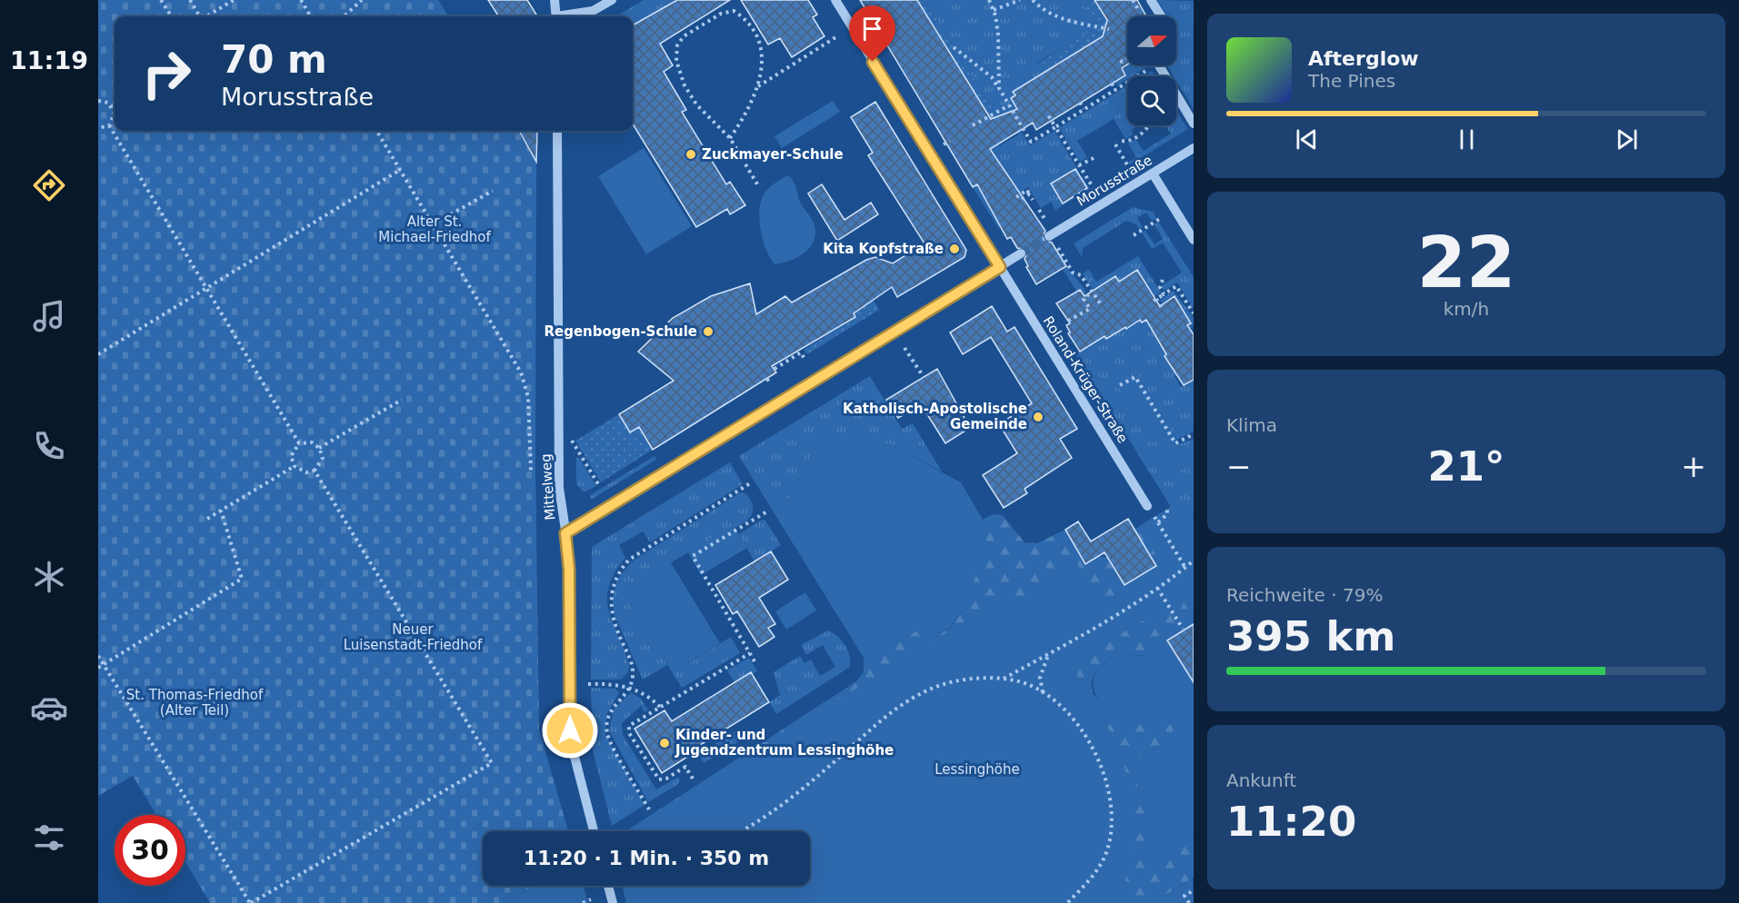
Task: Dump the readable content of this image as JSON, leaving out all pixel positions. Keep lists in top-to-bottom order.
{
  "streets": {
    "street": ["Morusstraße", "Roland-Krüger-Straße", "Mittelweg"]
  },
  "parks": [
    "Alter St. Michael-Friedhof",
    "Neuer Luisenstadt-Friedhof",
    "St. Thomas-Friedhof (Alter Teil)",
    "Lessinghöhe"
  ],
  "places": [
    "Zuckmayer-Schule",
    "Kita Kopfstraße",
    "Regenbogen-Schule",
    "Katholisch-Apostolische Gemeinde",
    "Kinder- und Jugendzentrum Lessinghöhe"
  ],
  "north": "right",
  "page": {
    "tabs": "11:19",
    "turn": ["70 m", "Morusstraße"],
    "song": ["Afterglow", "The Pines"],
    "tile": [
      ["22", "km/h"],
      "Klima",
      ["Reichweite · 79%", "395 km"],
      ["Ankunft", "11:20"]
    ],
    "heat": ["−", "21°", "+"],
    "limit": "30",
    "trip": "11:20 · 1 Min. · 350 m"
  }
}
